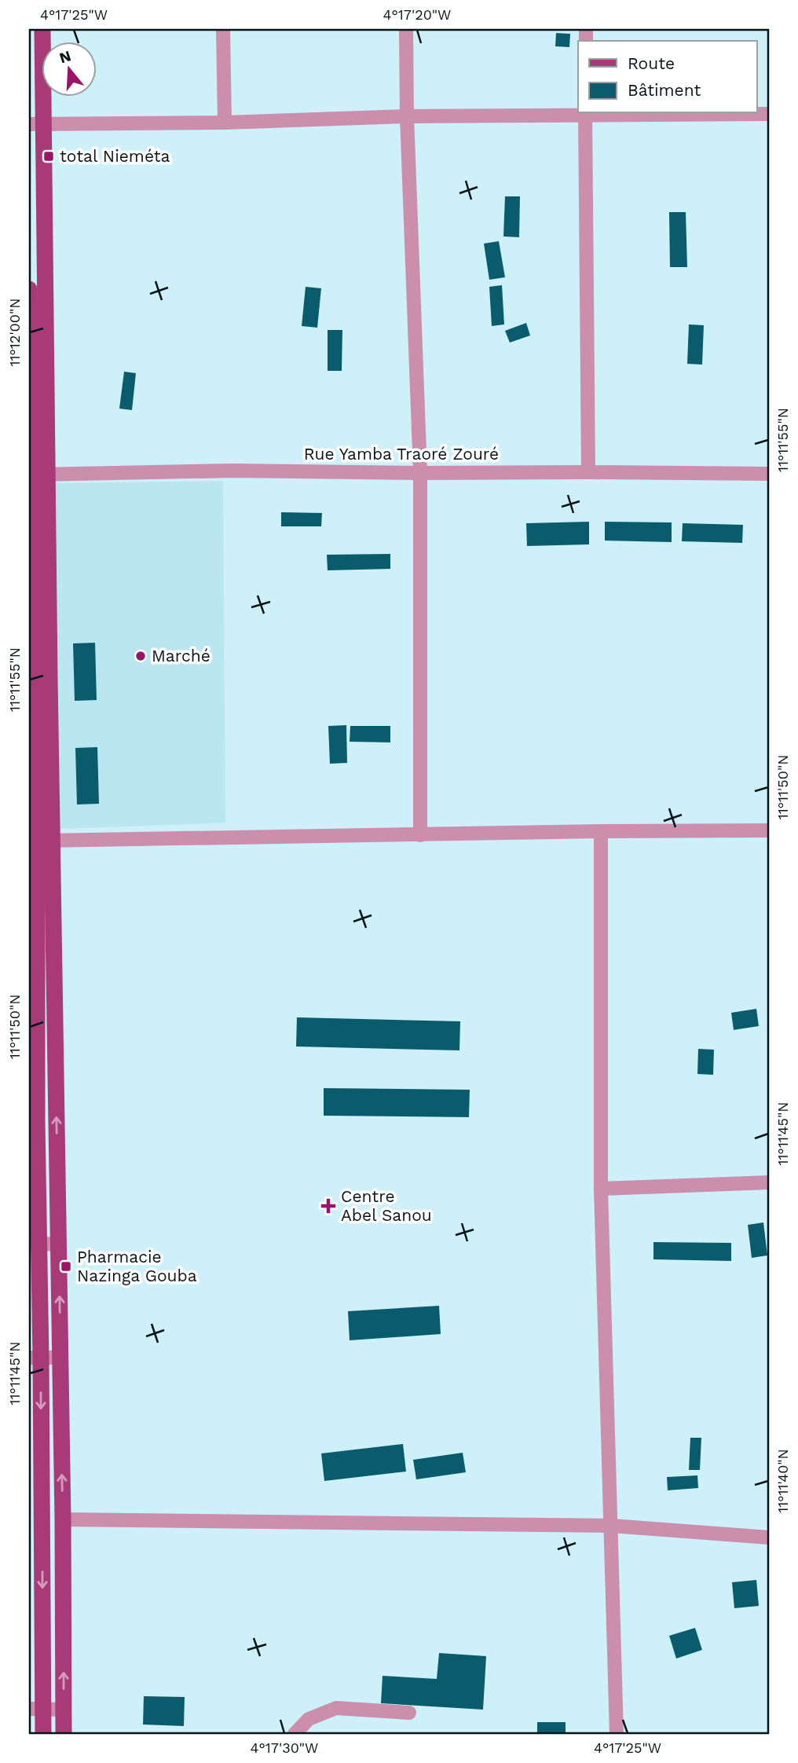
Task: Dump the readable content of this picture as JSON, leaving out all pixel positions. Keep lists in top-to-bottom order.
{
  "streets": {
    "street": ["Rue Yamba Traoré Zouré"]
  },
  "places": {
    "transit": ["total Nieméta", "Pharmacie Nazinga Gouba"],
    "other": ["Marché"],
    "health": ["Centre Abel Sanou"]
  },
  "legend": ["Route", "Bâtiment"],
  "north": "top",
  "coordinates": [
    "4°17'25\"W",
    "4°17'20\"W",
    "11°12'00\"N",
    "11°11'55\"N",
    "11°11'50\"N",
    "11°11'45\"N",
    "11°11'40\"N",
    "4°17'30\"W"
  ]
}
